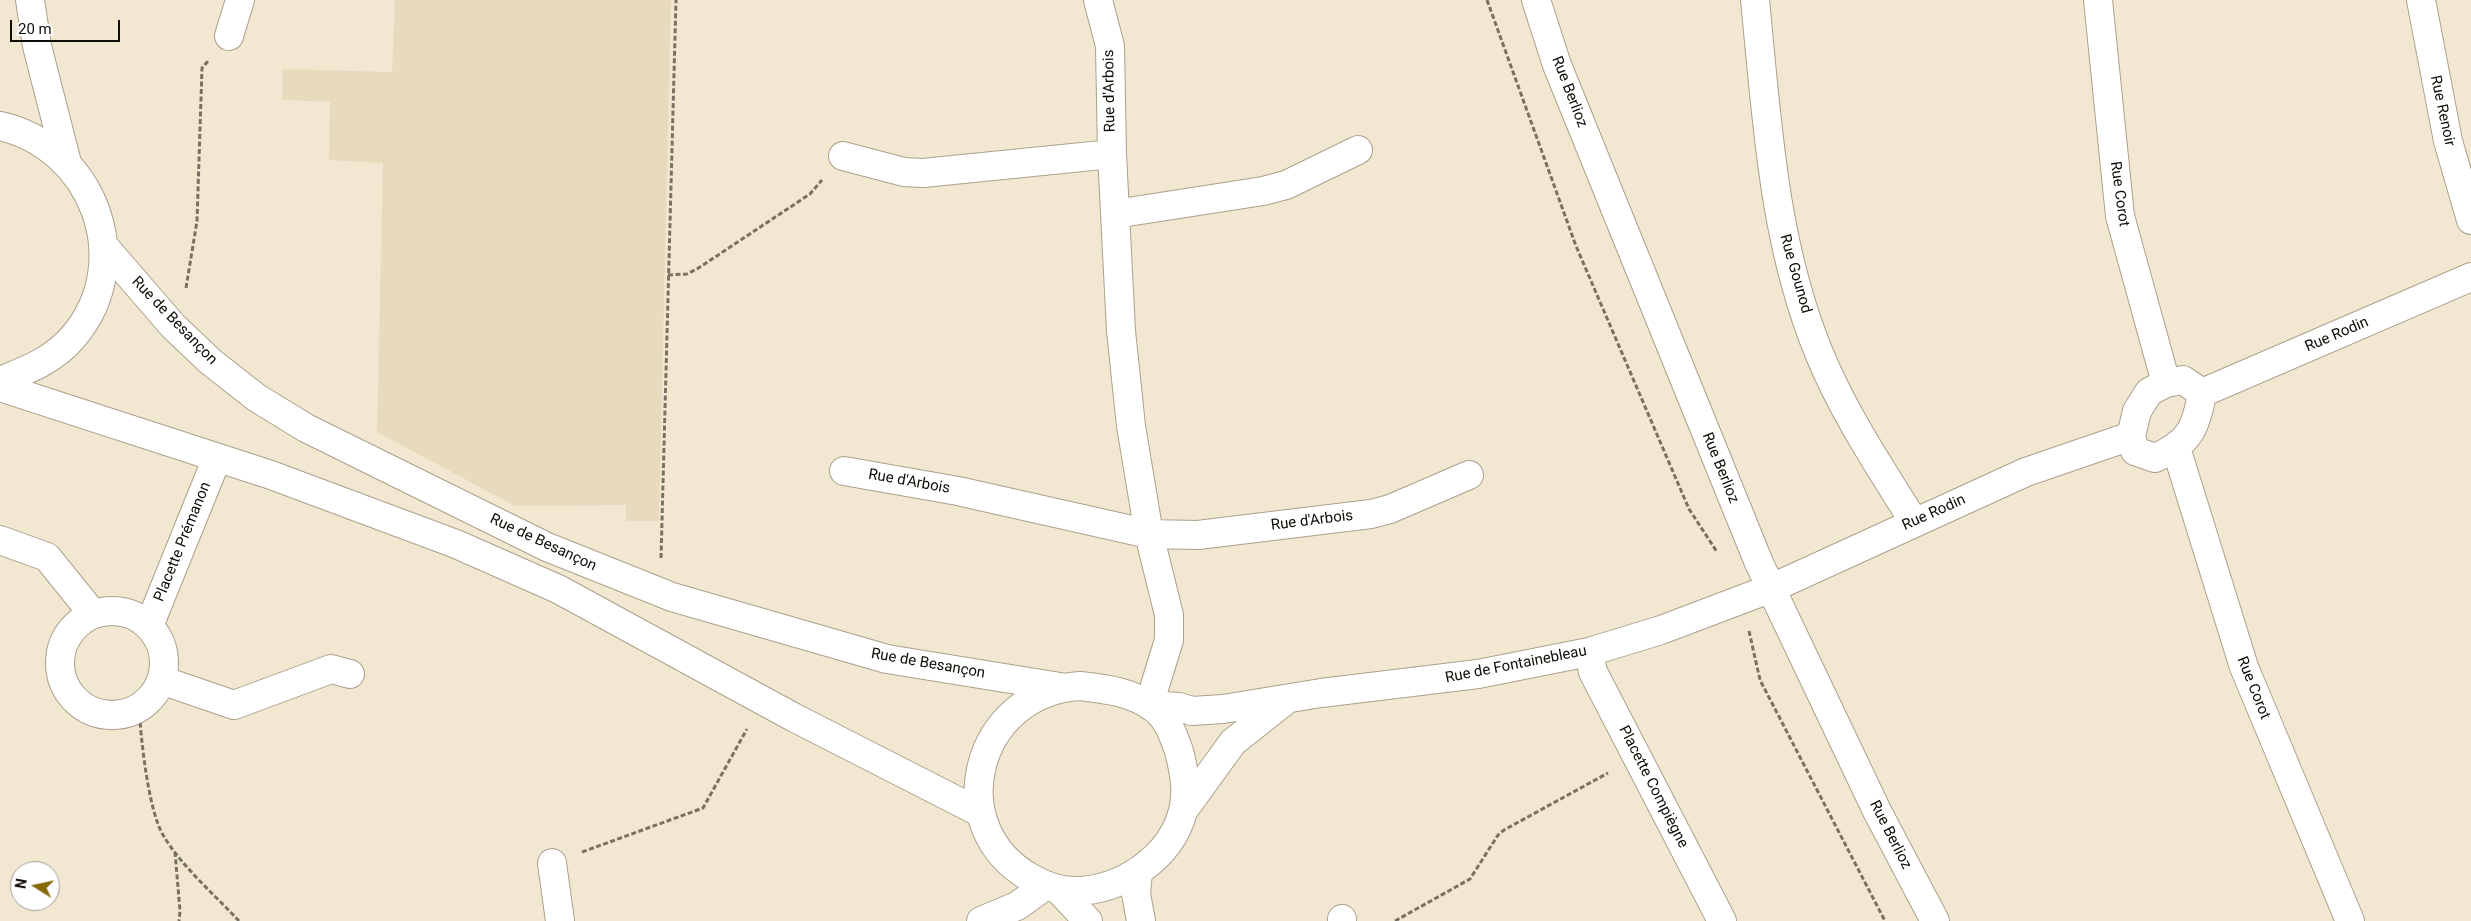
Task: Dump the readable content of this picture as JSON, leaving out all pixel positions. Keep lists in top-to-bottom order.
{
  "streets": {
    "street": [
      "Rue d'Arbois",
      "Rue Berlioz",
      "Rue Renoir",
      "Rue Corot",
      "Rue Gounod",
      "Rue de Besançon",
      "Rue Rodin",
      "Placette Prémanon",
      "Rue de Fontainebleau",
      "Placette Compiègne"
    ]
  },
  "crossings": [
    ["Rue d'Arbois", "Rue de Fontainebleau"],
    ["Rue Berlioz", "Rue Rodin"],
    ["Rue Corot", "Rue Rodin"],
    ["Rue Gounod", "Rue Rodin"],
    ["Rue Rodin", "Rue de Fontainebleau"],
    ["Rue de Fontainebleau", "Placette Compiègne"]
  ],
  "scale_bar": "20 m",
  "north": "left"
}
